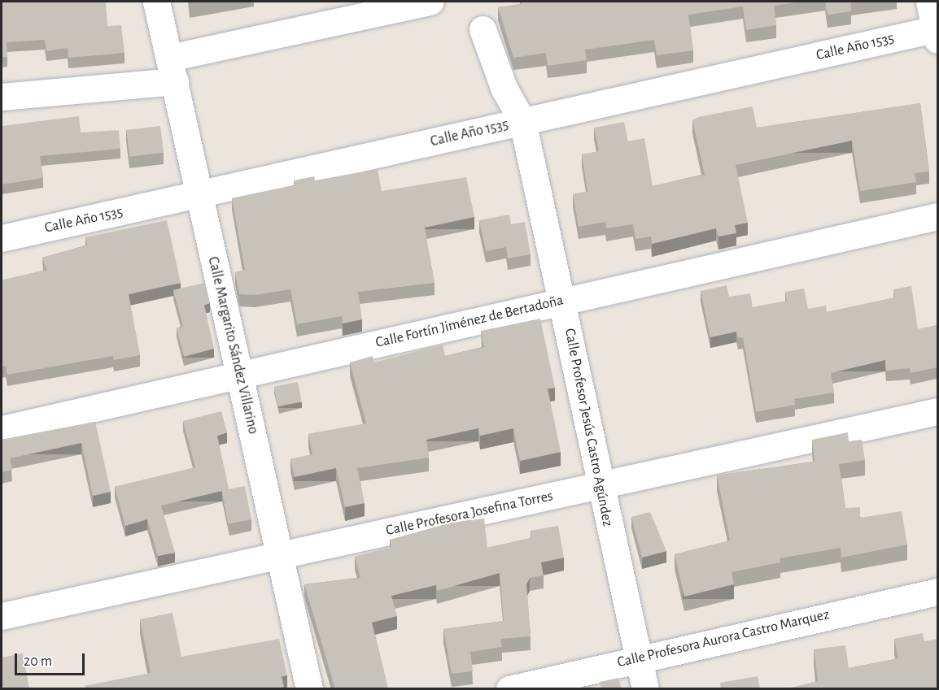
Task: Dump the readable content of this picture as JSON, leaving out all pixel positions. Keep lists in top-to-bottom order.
{
  "streets": {
    "street": [
      "Calle Año 1535",
      "Calle Fortín Jiménez de Bertadoña",
      "Calle Margarito Sández Villarino",
      "Calle Profesor Jesús Castro Agúndez",
      "Calle Profesora Josefina Torres",
      "Calle Profesora Aurora Castro Marquez"
    ]
  },
  "crossings": [
    ["Calle Año 1535", "Calle Margarito Sández Villarino"],
    ["Calle Año 1535", "Calle Profesor Jesús Castro Agúndez"],
    ["Calle Fortín Jiménez de Bertadoña", "Calle Margarito Sández Villarino"],
    ["Calle Fortín Jiménez de Bertadoña", "Calle Profesor Jesús Castro Agúndez"],
    ["Calle Margarito Sández Villarino", "Calle Profesora Josefina Torres"],
    ["Calle Profesor Jesús Castro Agúndez", "Calle Profesora Josefina Torres"],
    ["Calle Profesor Jesús Castro Agúndez", "Calle Profesora Aurora Castro Marquez"]
  ],
  "scale_bar": "20 m"
}
